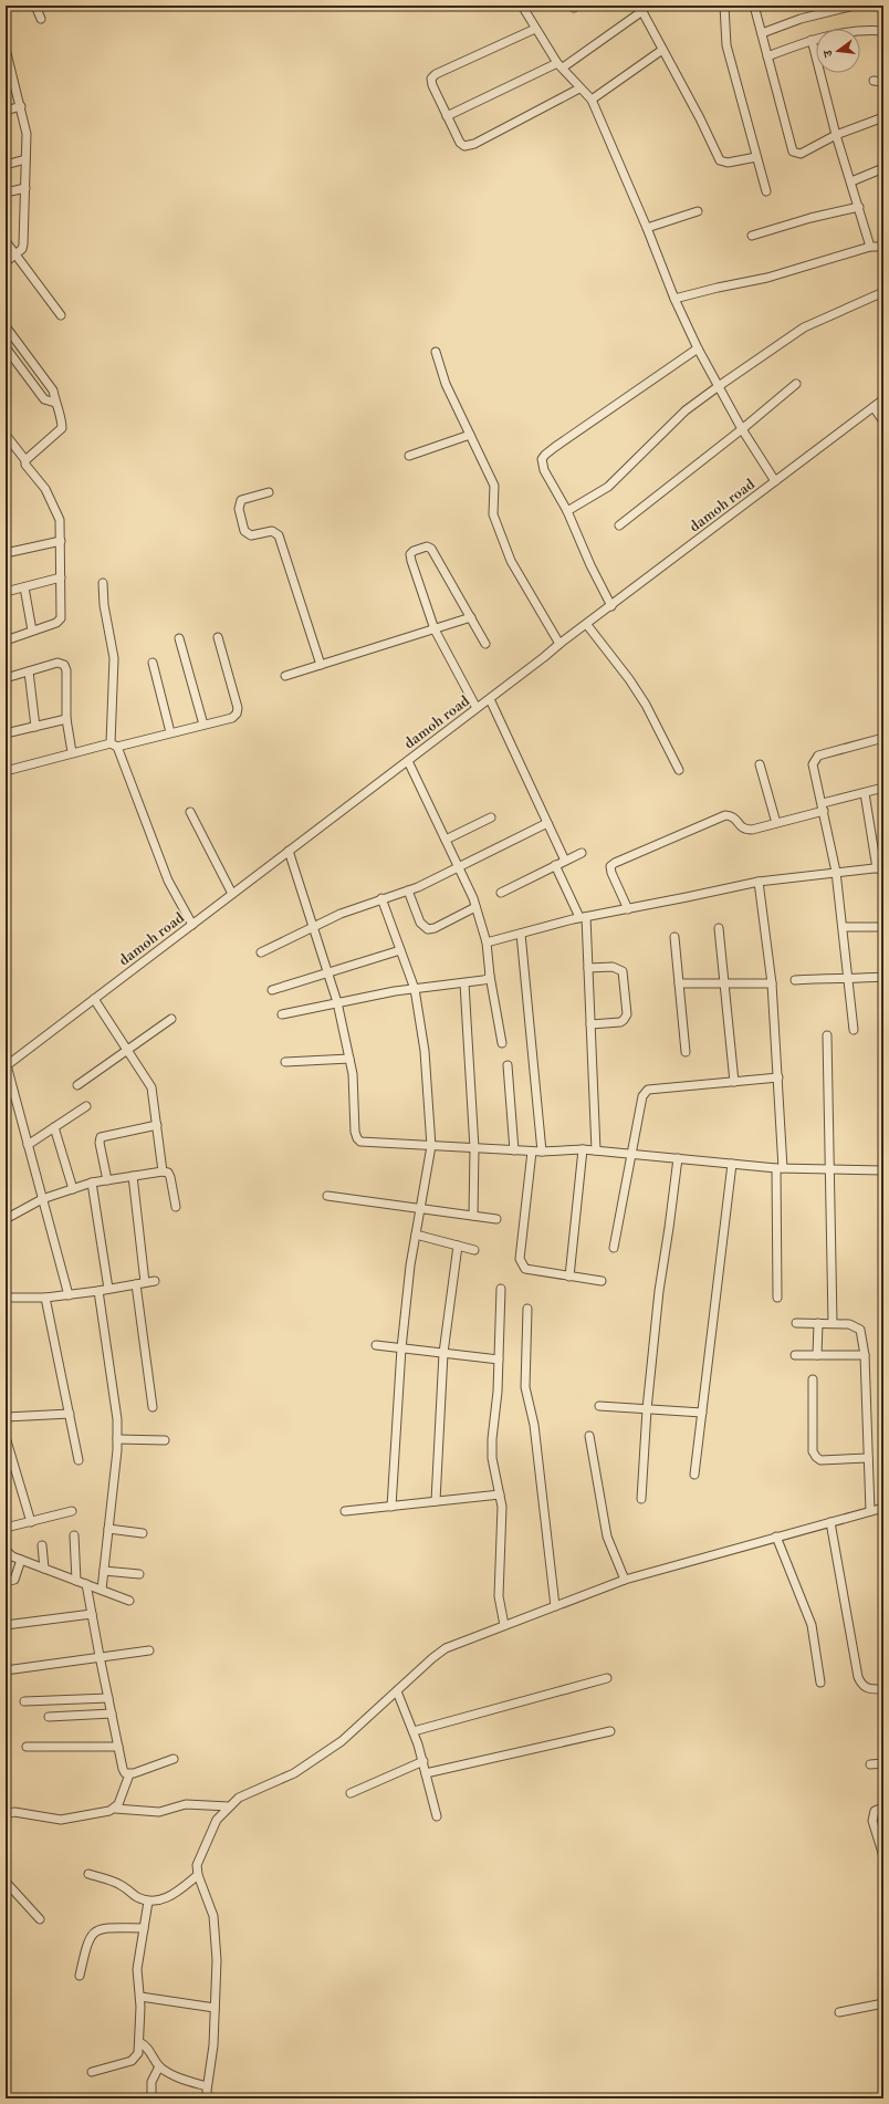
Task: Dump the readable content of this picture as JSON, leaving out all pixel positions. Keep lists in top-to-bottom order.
{
  "streets": {
    "street": ["damoh road"]
  },
  "north": "left"
}
